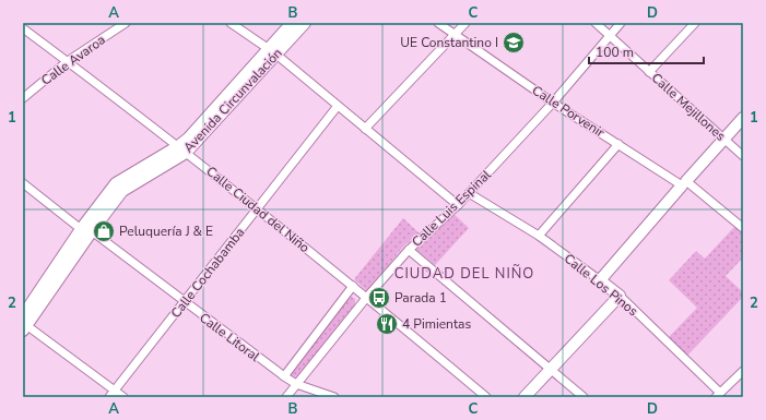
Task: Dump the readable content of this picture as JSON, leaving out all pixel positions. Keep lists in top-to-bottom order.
{
  "streets": {
    "main road": ["Avenida Circunvalación", "Calle Los Pinos"],
    "street": [
      "Calle Avaroa",
      "Calle Mejillones",
      "Calle Porvenir",
      "Calle Luis Espinal",
      "Calle Ciudad del Niño",
      "Calle Cochabamba",
      "Calle Litoral"
    ]
  },
  "crossings": [
    ["Calle Avaroa", "Calle Ciudad del Niño"],
    ["Avenida Circunvalación", "Calle Ciudad del Niño"],
    ["Avenida Circunvalación", "Calle Litoral"],
    ["Calle Mejillones", "Calle Luis Espinal"],
    ["Calle Porvenir", "Calle Luis Espinal"],
    ["Calle Luis Espinal", "Calle Ciudad del Niño"],
    ["Calle Luis Espinal", "Calle Los Pinos"],
    ["Calle Luis Espinal", "Calle Litoral"],
    ["Calle Ciudad del Niño", "Calle Cochabamba"],
    ["Calle Cochabamba", "Calle Litoral"]
  ],
  "districts": ["CIUDAD DEL NIÑO"],
  "places": {
    "school or university": ["UE Constantino I"],
    "shop": ["Peluquería J & E"],
    "bus stop": ["Parada 1"],
    "restaurant": ["4 Pimientas"]
  },
  "scale_bar": "100 m",
  "grid": {
    "columns": [
      "A",
      "B",
      "C",
      "D"
    ],
    "rows": ["1", "2"]
  }
}
